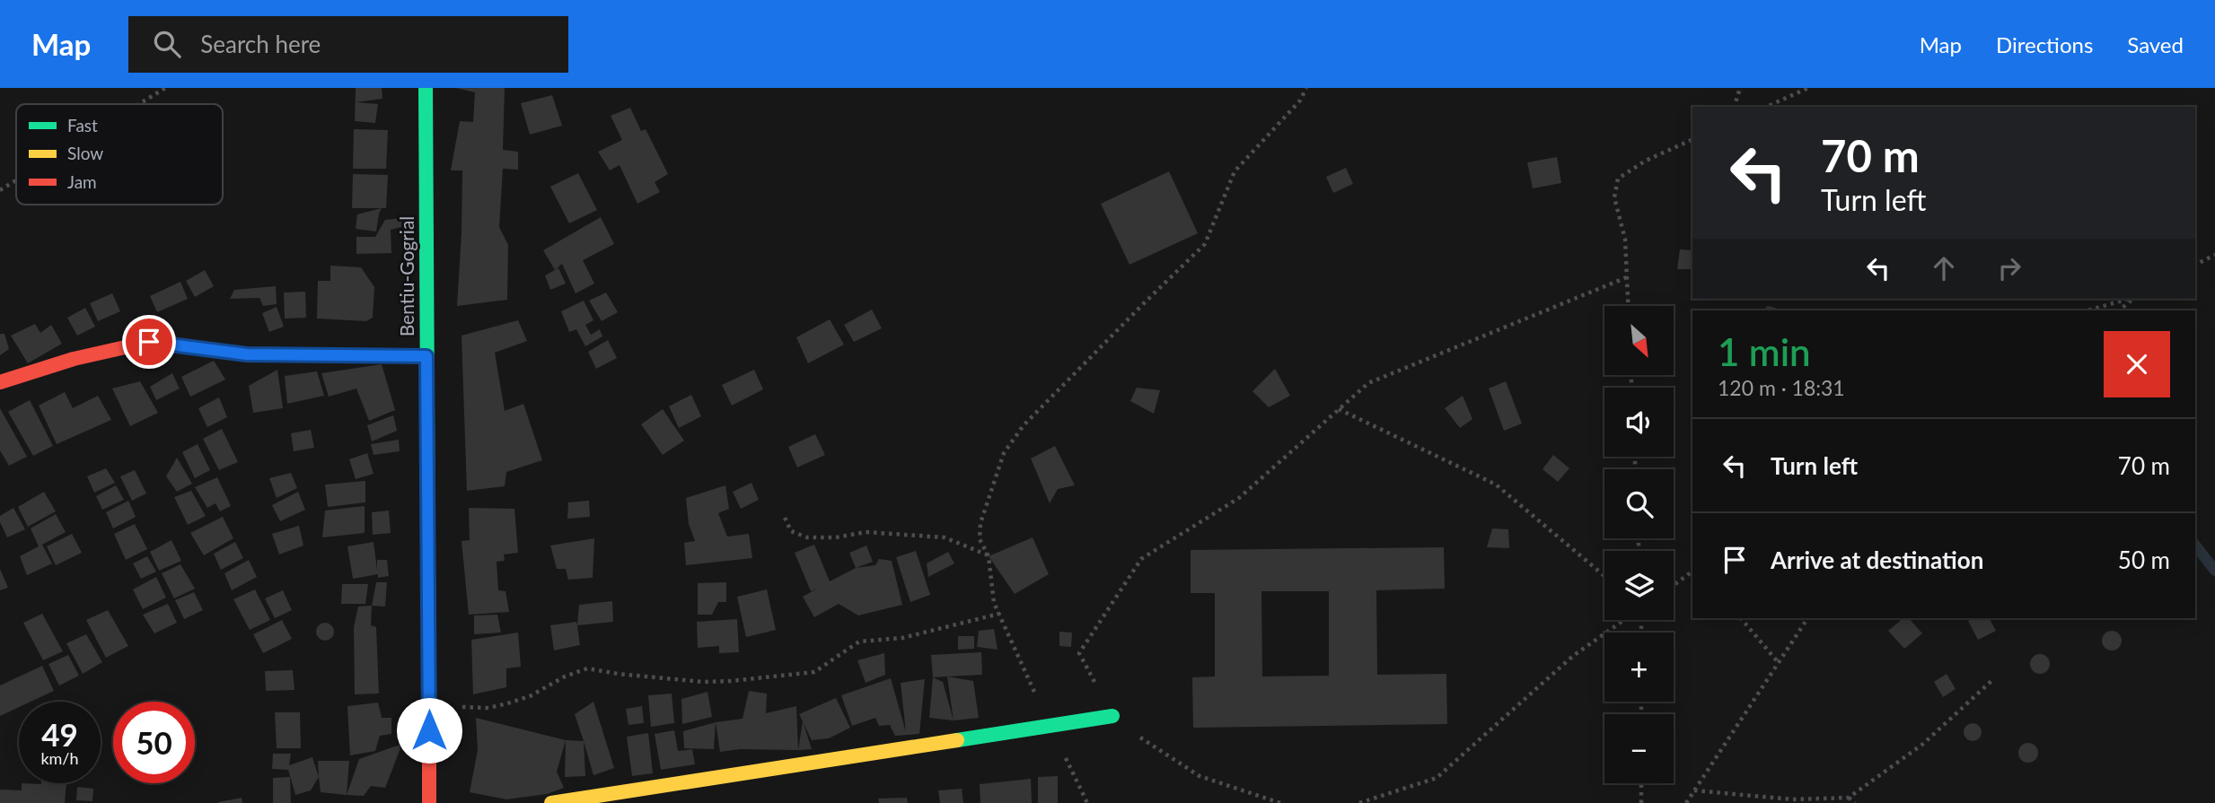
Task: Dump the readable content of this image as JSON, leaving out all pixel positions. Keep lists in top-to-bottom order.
{
  "streets": {
    "street": ["Bentiu-Gogrial"]
  },
  "legend": ["Fast", "Slow", "Jam"],
  "north": "bottom right",
  "page": {
    "header": "Map",
    "search": "Search here",
    "nav": ["Map", "Directions", "Saved"],
    "turn": ["70 m", "Turn left"],
    "map_buttons": ["+", "−"],
    "heading": ["1 min", "120 m · 18:31"],
    "list": [
      {
        "name": "Turn left",
        "value": "70 m"
      },
      {
        "name": "Arrive at destination",
        "value": "50 m"
      }
    ],
    "speed": "49 km/h",
    "limit": "50"
  }
}
